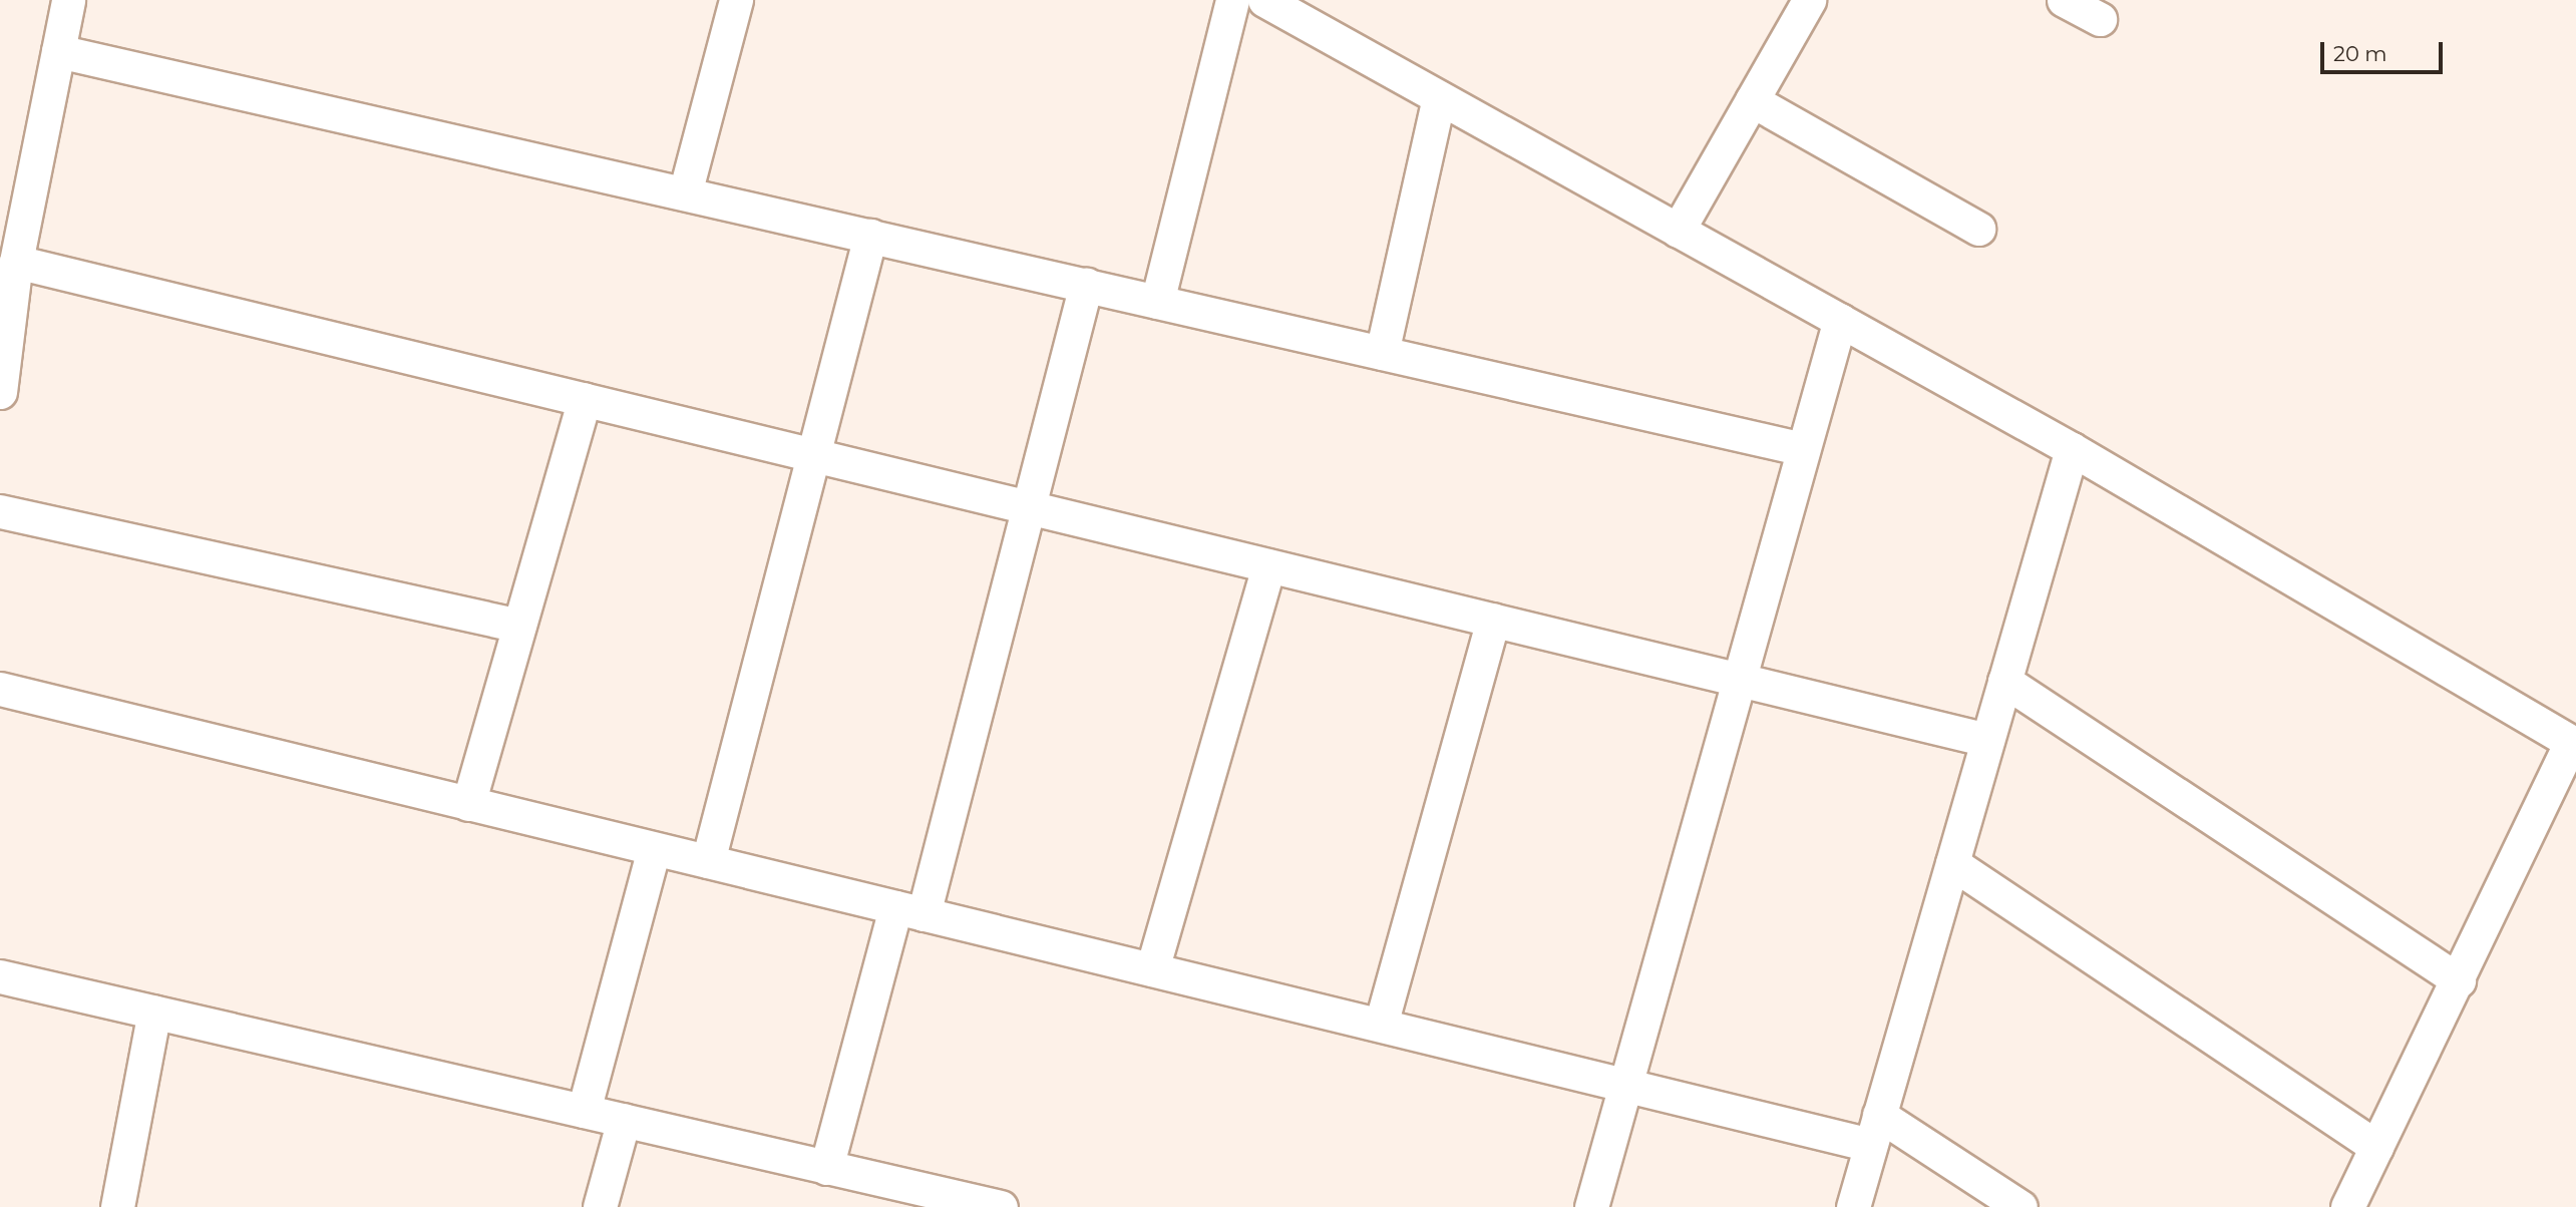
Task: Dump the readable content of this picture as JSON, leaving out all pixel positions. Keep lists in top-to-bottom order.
{
  "scale_bar": "20 m"
}
